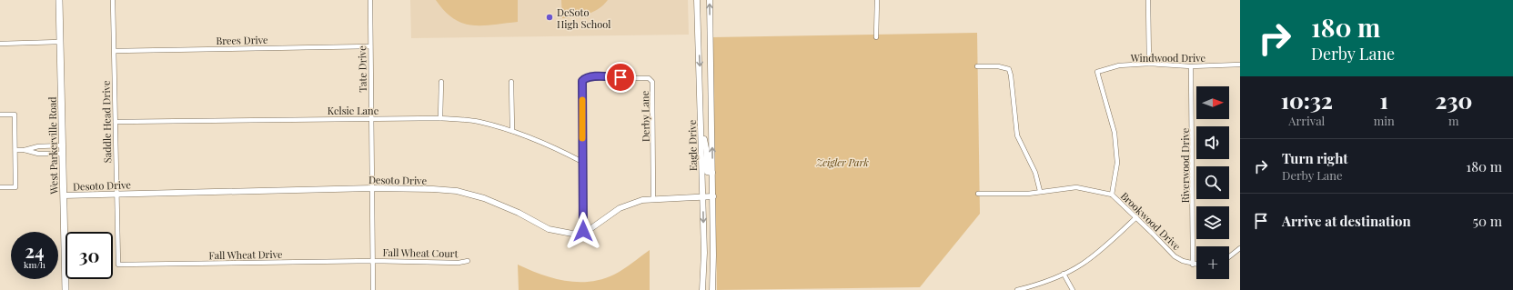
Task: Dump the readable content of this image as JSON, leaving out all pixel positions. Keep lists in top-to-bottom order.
{
  "streets": {
    "main road": ["West Parkerville Road"],
    "street": [
      "Brees Drive",
      "Windwood Drive",
      "Tate Drive",
      "Kelsie Lane",
      "Derby Lane",
      "Saddle Head Drive",
      "Eagle Drive",
      "Riverwood Drive",
      "Desoto Drive",
      "Brookwood Drive",
      "Fall Wheat Court",
      "Fall Wheat Drive"
    ]
  },
  "crossings": [
    ["Brees Drive", "Tate Drive"],
    ["Brees Drive", "Saddle Head Drive"],
    ["Windwood Drive", "Riverwood Drive"],
    ["Windwood Drive", "Brookwood Drive"],
    ["Tate Drive", "Kelsie Lane"],
    ["Tate Drive", "Desoto Drive"],
    ["Tate Drive", "Fall Wheat Court"],
    ["Tate Drive", "Fall Wheat Drive"],
    ["Kelsie Lane", "Derby Lane"],
    ["Kelsie Lane", "Saddle Head Drive"],
    ["Derby Lane", "Desoto Drive"],
    ["Saddle Head Drive", "Desoto Drive"],
    ["Saddle Head Drive", "Fall Wheat Drive"],
    ["West Parkerville Road", "Desoto Drive"],
    ["Eagle Drive", "Desoto Drive"],
    ["Riverwood Drive", "Brookwood Drive"],
    ["Fall Wheat Court", "Fall Wheat Drive"]
  ],
  "parks": ["Zeigler Park"],
  "places": ["DeSoto High School"],
  "north": "right",
  "page": {
    "turn": ["180 m", "Derby Lane"],
    "eta": [
      "10:32",
      "Arrival",
      "1",
      "min",
      "230",
      "m"
    ],
    "map_buttons": "+",
    "list": [
      {
        "name": "Turn right",
        "note": "Derby Lane",
        "value": "180 m"
      },
      {
        "name": "Arrive at destination",
        "value": "50 m"
      }
    ],
    "speed": "24 km/h",
    "limit": "30"
  }
}
